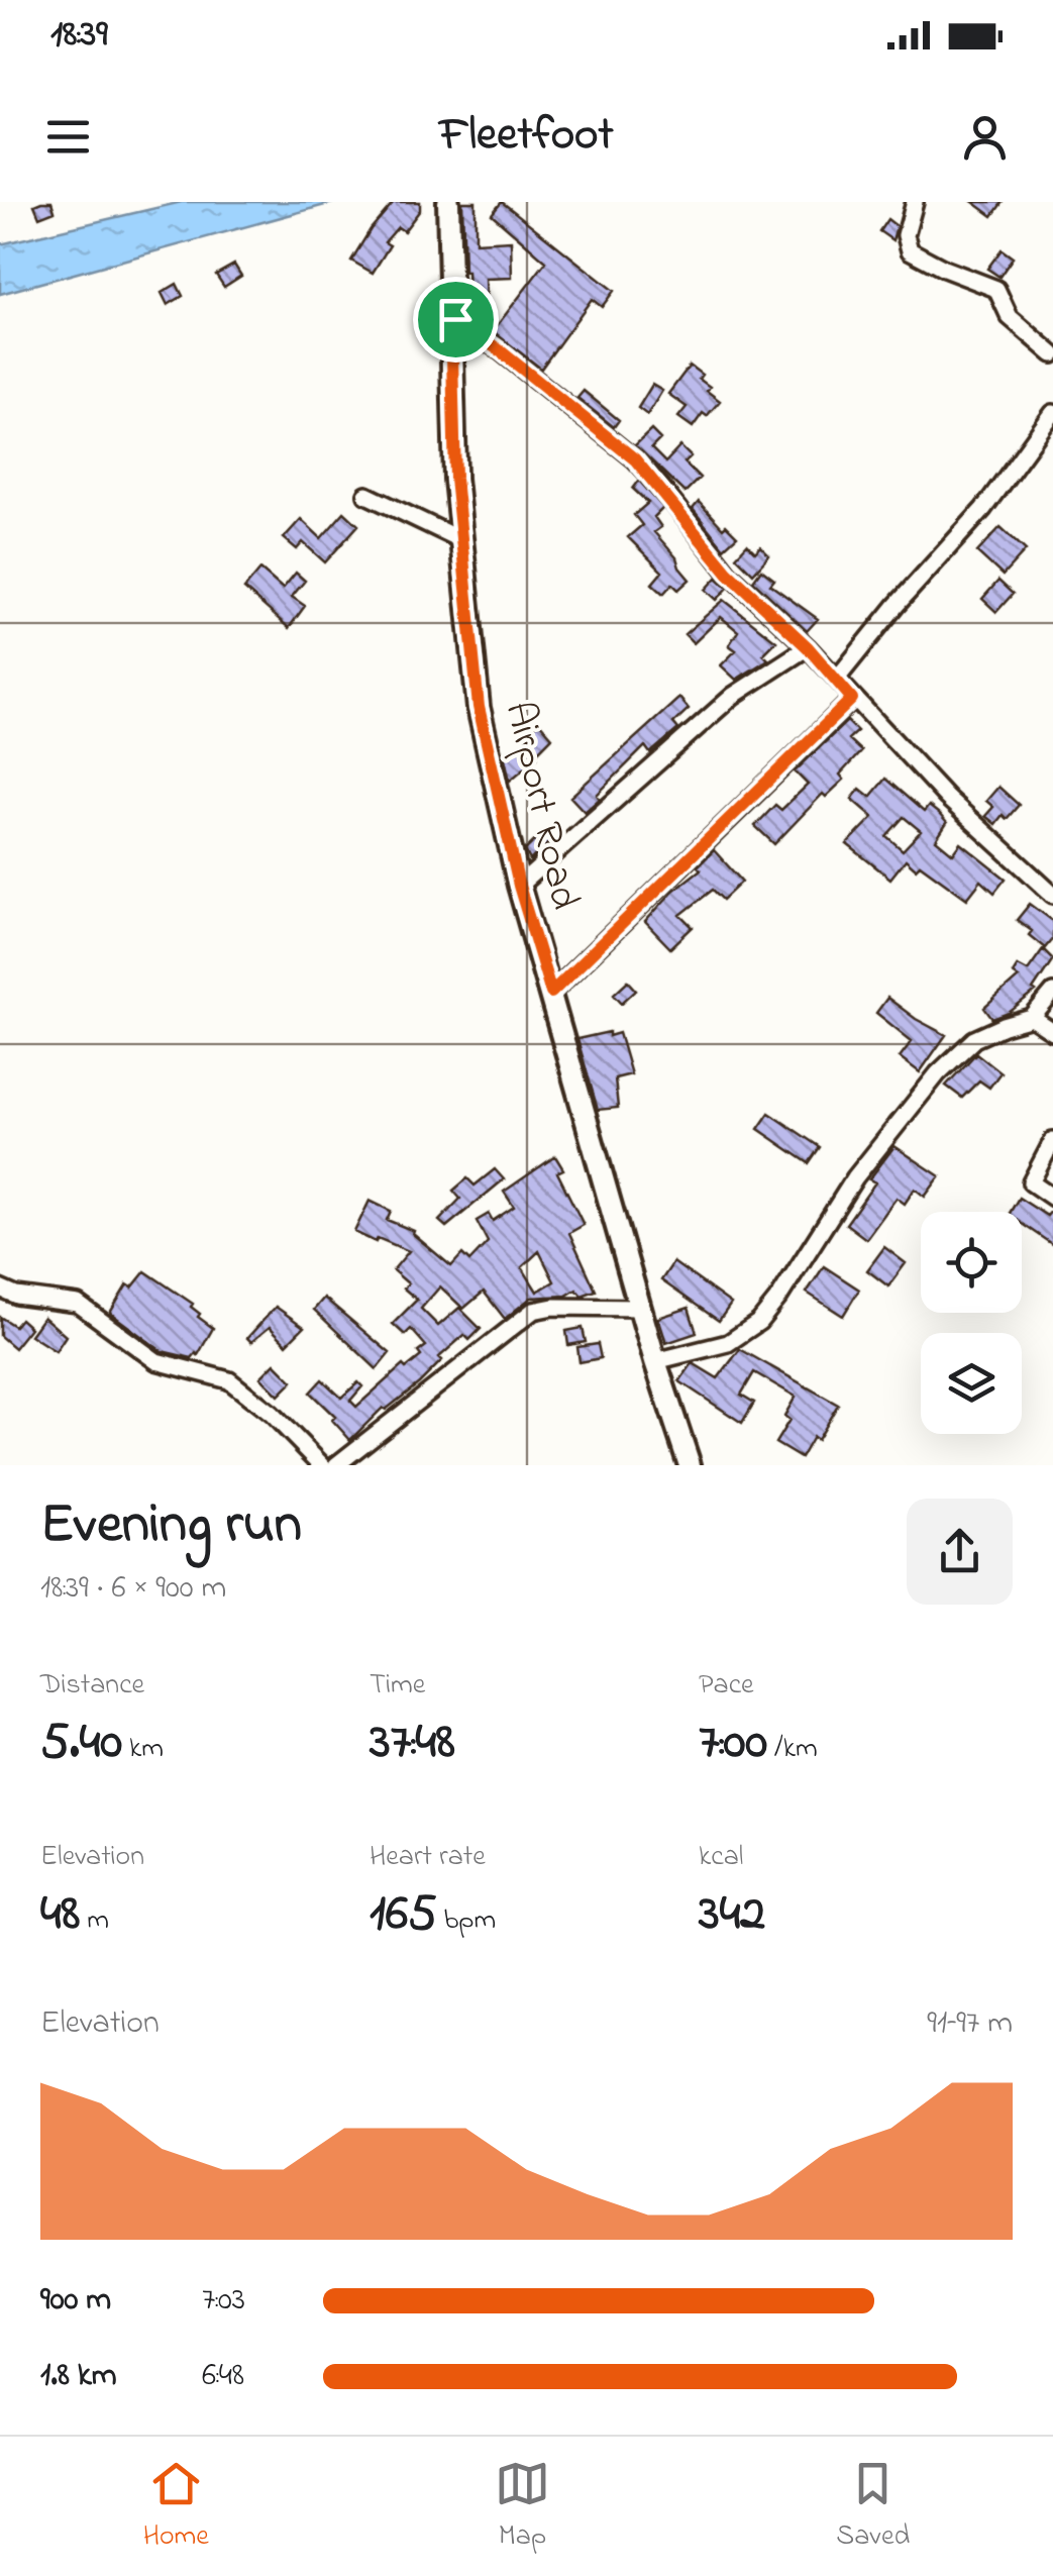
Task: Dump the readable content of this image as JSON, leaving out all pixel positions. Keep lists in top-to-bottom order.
{
  "streets": {
    "main road": ["Airport Road"]
  },
  "page": {
    "status": "18:39",
    "header": "Fleetfoot",
    "heading": ["Evening run", "18:39 · 6 × 900 m"],
    "stats": [
      ["Distance", "5.40 km"],
      ["Time", "37:48"],
      ["Pace", "7:00 /km"],
      ["Elevation", "48 m"],
      ["Heart rate", "165 bpm"],
      ["kcal", "342"]
    ],
    "chart": ["Elevation", "91–97 m"],
    "list": [
      {
        "name": "900 m",
        "note": "7:03"
      },
      {
        "name": "1.8 km",
        "note": "6:48"
      }
    ],
    "tabs": ["Home", "Map", "Saved"]
  }
}
